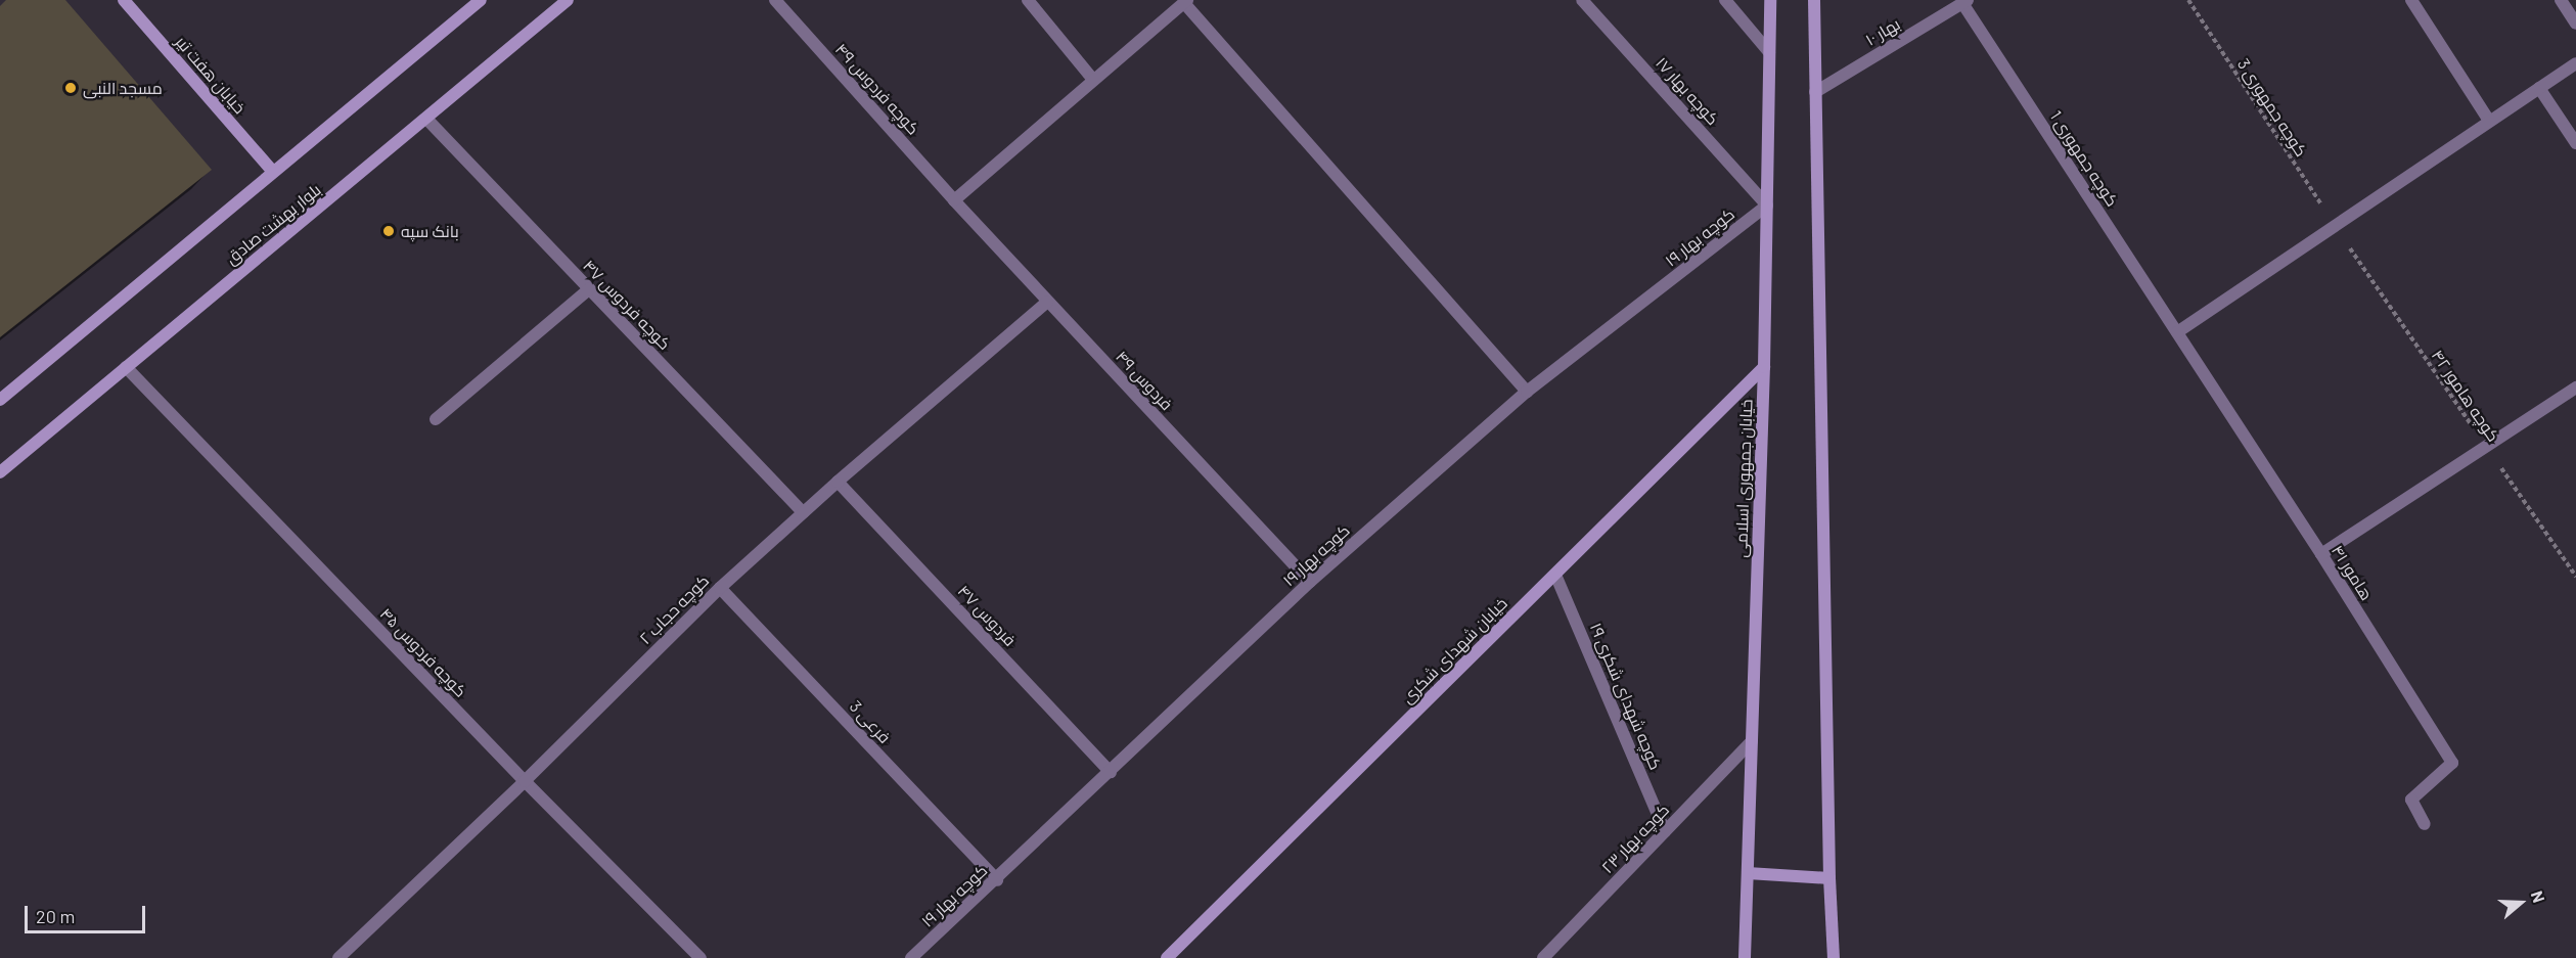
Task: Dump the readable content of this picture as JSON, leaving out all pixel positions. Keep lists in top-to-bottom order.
{
  "streets": {
    "street": [
      "بهار ۱۰",
      "خیابان هفت تیر",
      "کوچه فردوس ۴۹",
      "کوچه بهار ۱۷",
      "کوچه جمهوری 1",
      "بلوار بهشت صادق",
      "کوچه بهار ۱۹",
      "کوچه فردوس ۴۷",
      "فردوس ۴۹",
      "خیابان جمهوری اسلامی",
      "هامور ۴۱",
      "کوچه حجاب ۲",
      "فردوس ۴۷",
      "خیابان شهدای شکری",
      "کوچه فردوس ۴۵",
      "کوچه شهدای شکری ۱۹",
      "فرعی 3",
      "کوچه بهار ۲۳"
    ],
    "path": ["کوچه جمهوری 3", "کوچه هامور ۴۲"]
  },
  "crossings": [
    ["بهار ۱۰", "کوچه جمهوری 1"],
    ["کوچه فردوس ۴۹", "فردوس ۴۹"],
    ["کوچه بهار ۱۷", "کوچه بهار ۱۹"],
    ["کوچه بهار ۱۷", "خیابان جمهوری اسلامی"],
    ["کوچه جمهوری 3", "کوچه هامور ۴۲"],
    ["کوچه جمهوری 1", "هامور ۴۱"],
    ["بلوار بهشت صادق", "کوچه فردوس ۴۷"],
    ["بلوار بهشت صادق", "کوچه فردوس ۴۵"],
    ["کوچه بهار ۱۹", "فردوس ۴۹"],
    ["کوچه بهار ۱۹", "خیابان جمهوری اسلامی"],
    ["کوچه بهار ۱۹", "فردوس ۴۷"],
    ["کوچه بهار ۱۹", "فرعی 3"],
    ["کوچه فردوس ۴۷", "کوچه حجاب ۲"],
    ["فردوس ۴۹", "کوچه حجاب ۲"],
    ["خیابان جمهوری اسلامی", "خیابان شهدای شکری"],
    ["خیابان جمهوری اسلامی", "کوچه بهار ۲۳"],
    ["کوچه حجاب ۲", "فردوس ۴۷"],
    ["کوچه حجاب ۲", "کوچه فردوس ۴۵"],
    ["کوچه حجاب ۲", "فرعی 3"],
    ["خیابان شهدای شکری", "کوچه شهدای شکری ۱۹"],
    ["کوچه شهدای شکری ۱۹", "کوچه بهار ۲۳"]
  ],
  "places": ["مسجد النبی", "بانک سپه"],
  "scale_bar": "20 m",
  "north": "right"
}
